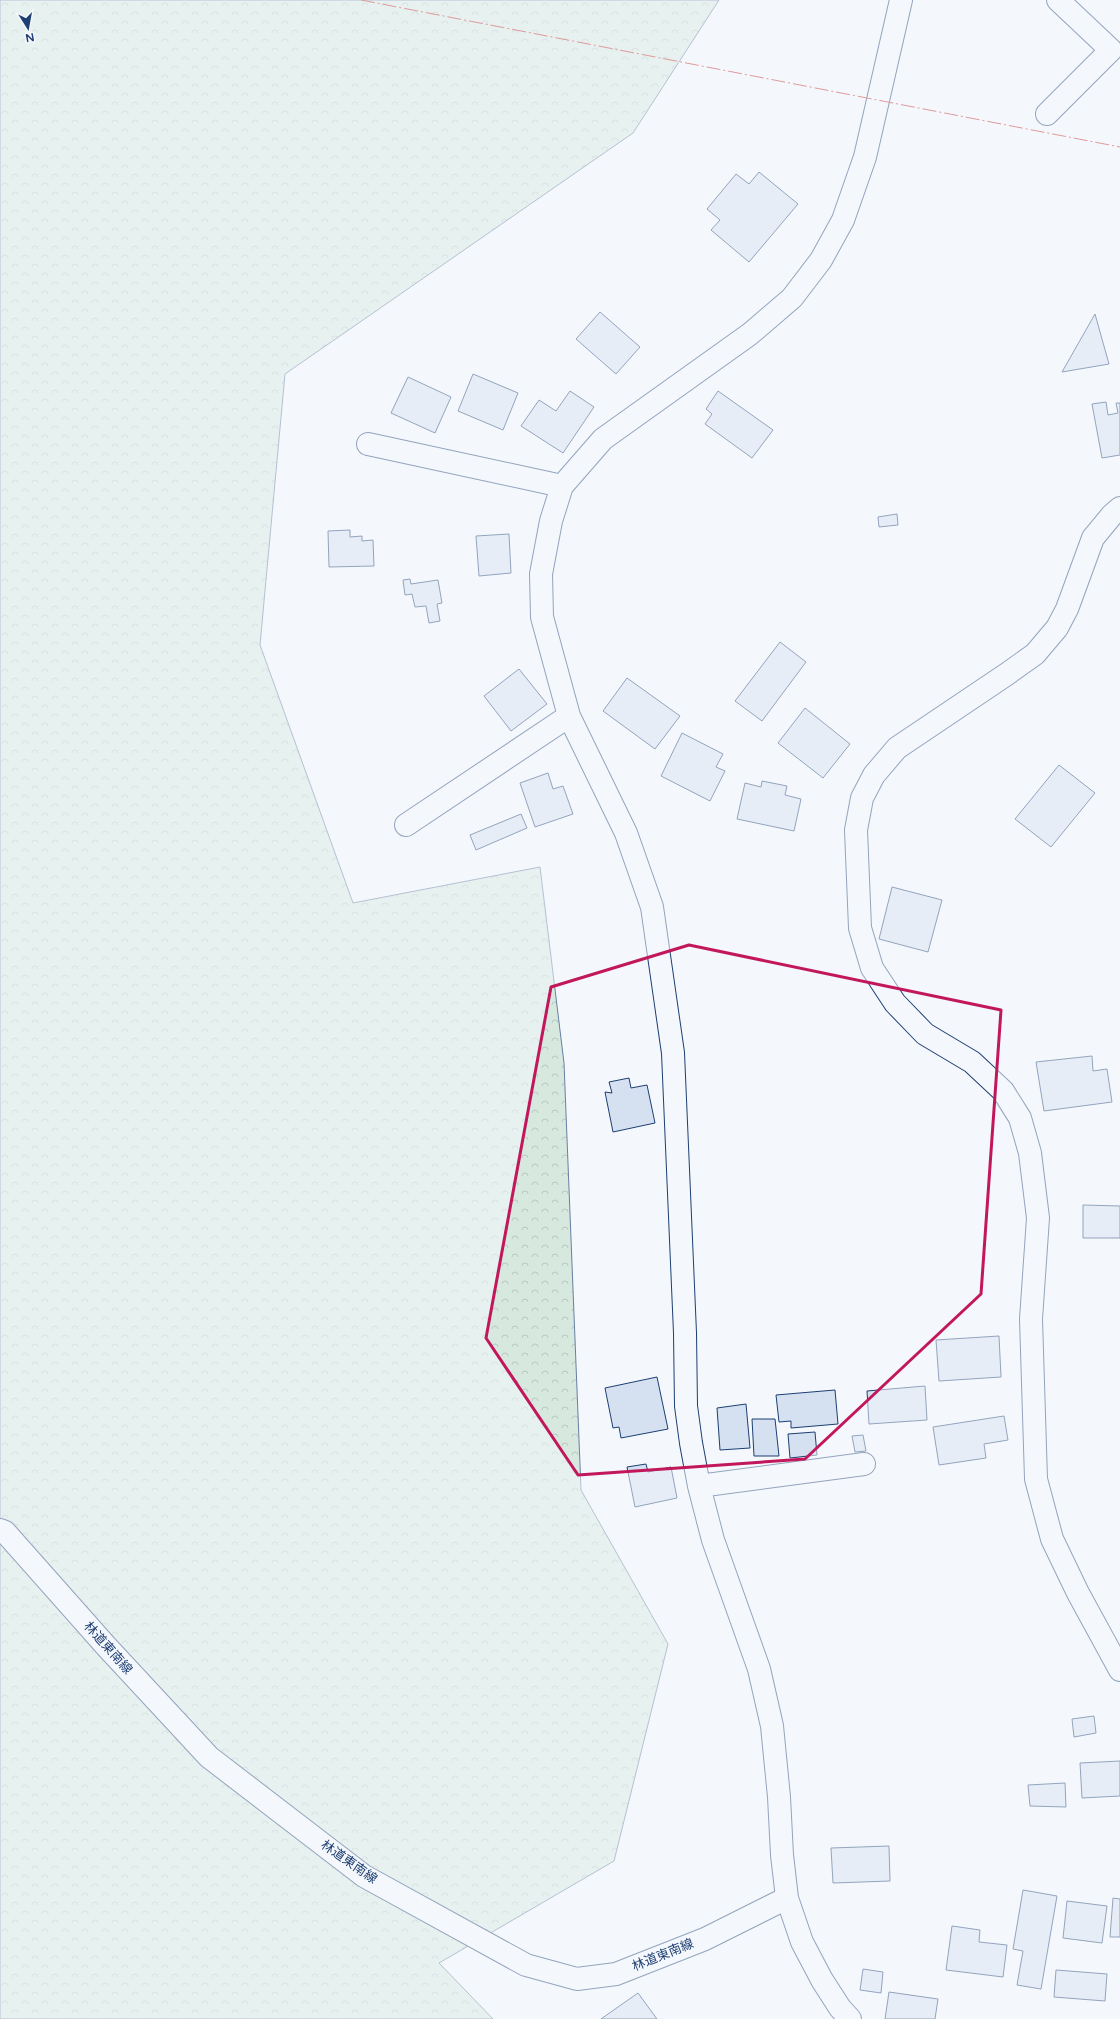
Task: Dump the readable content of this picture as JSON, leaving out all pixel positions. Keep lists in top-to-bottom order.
{
  "streets": {
    "street": ["林道東南線"]
  },
  "north": "bottom"
}
